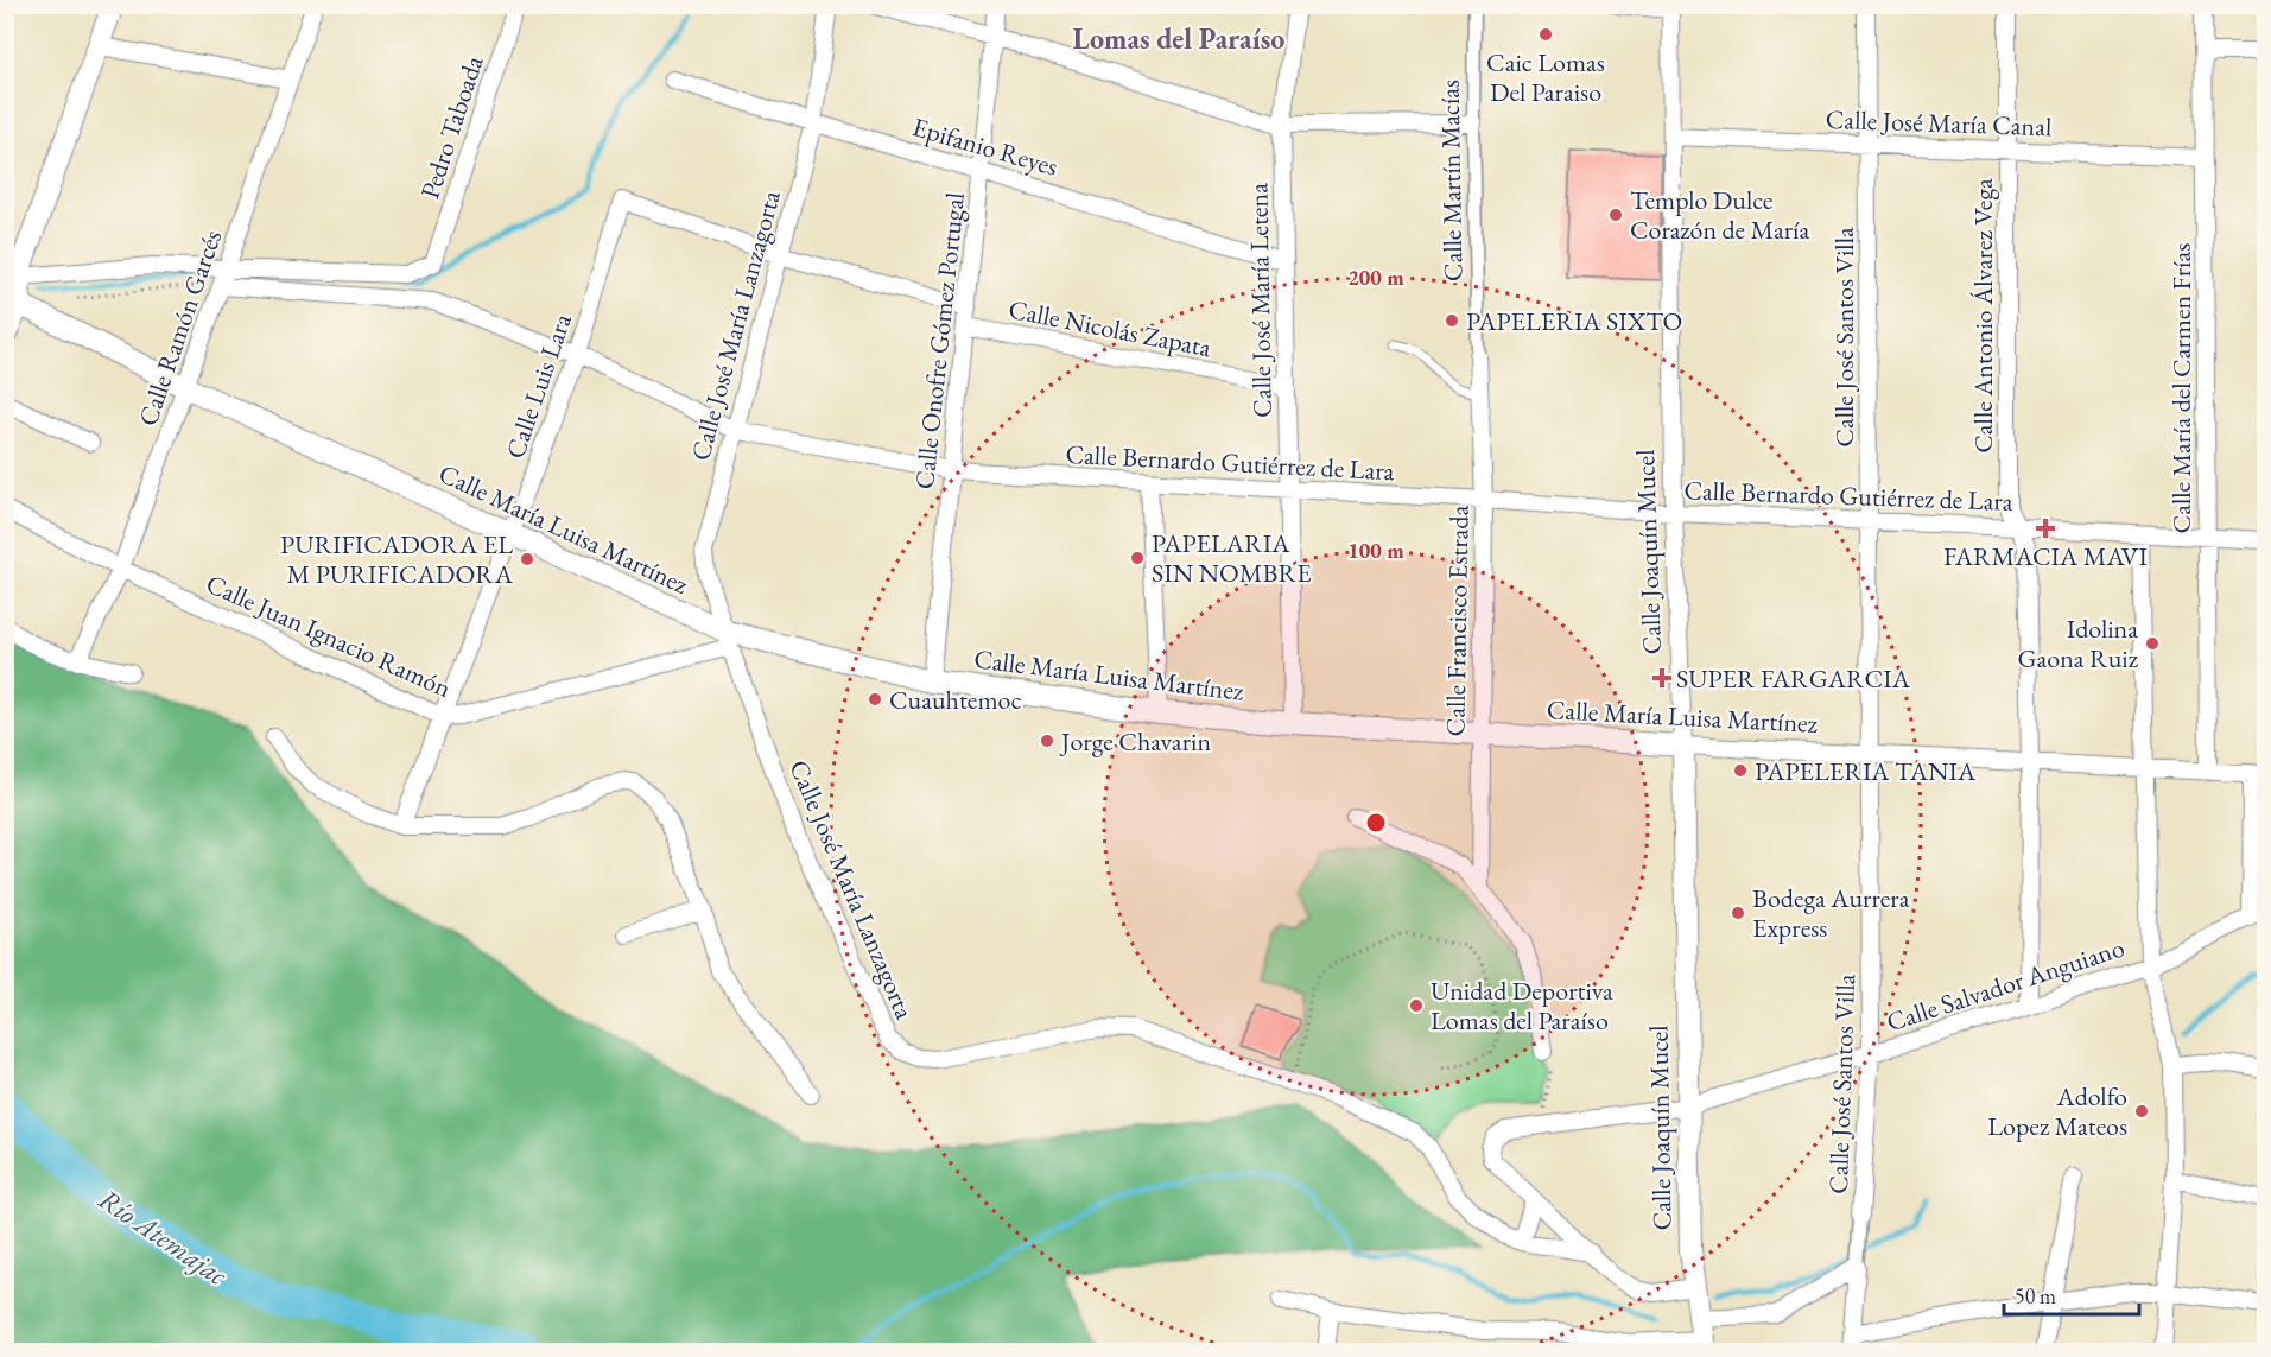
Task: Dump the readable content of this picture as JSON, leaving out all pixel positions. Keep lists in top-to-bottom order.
{
  "streets": {
    "street": [
      "Calle José María Canal",
      "Pedro Taboada",
      "Epifanio Reyes",
      "Calle Martín Macías",
      "Calle José María Letena",
      "Calle Antonio Álvarez Vega",
      "Calle José María Lanzagorta",
      "Calle Ramón Garcés",
      "Calle Nicolás Zapata",
      "Calle José Santos Villa",
      "Calle Onofre Gómez Portugal",
      "Calle Luis Lara",
      "Calle María del Carmen Frías",
      "Calle Bernardo Gutiérrez de Lara",
      "Calle María Luisa Martínez",
      "Calle Joaquín Mucel",
      "Calle Francisco Estrada",
      "Calle Juan Ignacio Ramón",
      "Calle Salvador Anguiano"
    ]
  },
  "crossings": [
    ["Calle José María Canal", "Calle Antonio Álvarez Vega"],
    ["Calle José María Canal", "Calle José Santos Villa"],
    ["Calle José María Canal", "Calle María del Carmen Frías"],
    ["Calle José María Canal", "Calle Joaquín Mucel"],
    ["Pedro Taboada", "Calle Ramón Garcés"],
    ["Epifanio Reyes", "Calle José María Letena"],
    ["Epifanio Reyes", "Calle José María Lanzagorta"],
    ["Epifanio Reyes", "Calle Onofre Gómez Portugal"],
    ["Calle Martín Macías", "Calle Francisco Estrada"],
    ["Calle José María Letena", "Calle Nicolás Zapata"],
    ["Calle José María Letena", "Calle Bernardo Gutiérrez de Lara"],
    ["Calle José María Letena", "Calle María Luisa Martínez"],
    ["Calle Antonio Álvarez Vega", "Calle Bernardo Gutiérrez de Lara"],
    ["Calle Antonio Álvarez Vega", "Calle María Luisa Martínez"],
    ["Calle Antonio Álvarez Vega", "Calle Salvador Anguiano"],
    ["Calle José María Lanzagorta", "Calle Luis Lara"],
    ["Calle José María Lanzagorta", "Calle Bernardo Gutiérrez de Lara"],
    ["Calle José María Lanzagorta", "Calle María Luisa Martínez"],
    ["Calle José María Lanzagorta", "Calle Juan Ignacio Ramón"],
    ["Calle Ramón Garcés", "Calle Bernardo Gutiérrez de Lara"],
    ["Calle Ramón Garcés", "Calle María Luisa Martínez"],
    ["Calle Ramón Garcés", "Calle Juan Ignacio Ramón"],
    ["Calle Nicolás Zapata", "Calle Onofre Gómez Portugal"],
    ["Calle José Santos Villa", "Calle Bernardo Gutiérrez de Lara"],
    ["Calle José Santos Villa", "Calle María Luisa Martínez"],
    ["Calle José Santos Villa", "Calle Salvador Anguiano"],
    ["Calle Onofre Gómez Portugal", "Calle Bernardo Gutiérrez de Lara"],
    ["Calle Onofre Gómez Portugal", "Calle María Luisa Martínez"],
    ["Calle Luis Lara", "Calle Bernardo Gutiérrez de Lara"],
    ["Calle Luis Lara", "Calle María Luisa Martínez"],
    ["Calle Luis Lara", "Calle Juan Ignacio Ramón"],
    ["Calle María del Carmen Frías", "Calle Bernardo Gutiérrez de Lara"],
    ["Calle María del Carmen Frías", "Calle María Luisa Martínez"],
    ["Calle María del Carmen Frías", "Calle Salvador Anguiano"],
    ["Calle Bernardo Gutiérrez de Lara", "Calle Joaquín Mucel"],
    ["Calle Bernardo Gutiérrez de Lara", "Calle Francisco Estrada"],
    ["Calle María Luisa Martínez", "Calle Joaquín Mucel"],
    ["Calle María Luisa Martínez", "Calle Francisco Estrada"],
    ["Calle María Luisa Martínez", "Calle Juan Ignacio Ramón"],
    ["Calle Joaquín Mucel", "Calle Salvador Anguiano"]
  ],
  "districts": ["Lomas del Paraíso"],
  "water": ["Río Atemajac"],
  "places": {
    "other": [
      "Caic Lomas Del Paraiso",
      "Templo Dulce Corazón de María",
      "PAPELERIA SIXTO",
      "PAPELARIA SIN NOMBRE",
      "PURIFICADORA EL M PURIFICADORA",
      "Idolina Gaona Ruiz",
      "Cuauhtemoc",
      "Jorge Chavarin",
      "PAPELERIA TANIA",
      "Bodega Aurrera Express",
      "Unidad Deportiva Lomas del Paraíso",
      "Adolfo Lopez Mateos"
    ],
    "health": ["FARMACIA MAVI", "SUPER FARGARCIA"]
  },
  "scale_bar": "50 m",
  "rings": ["200 m", "100 m"]
}
